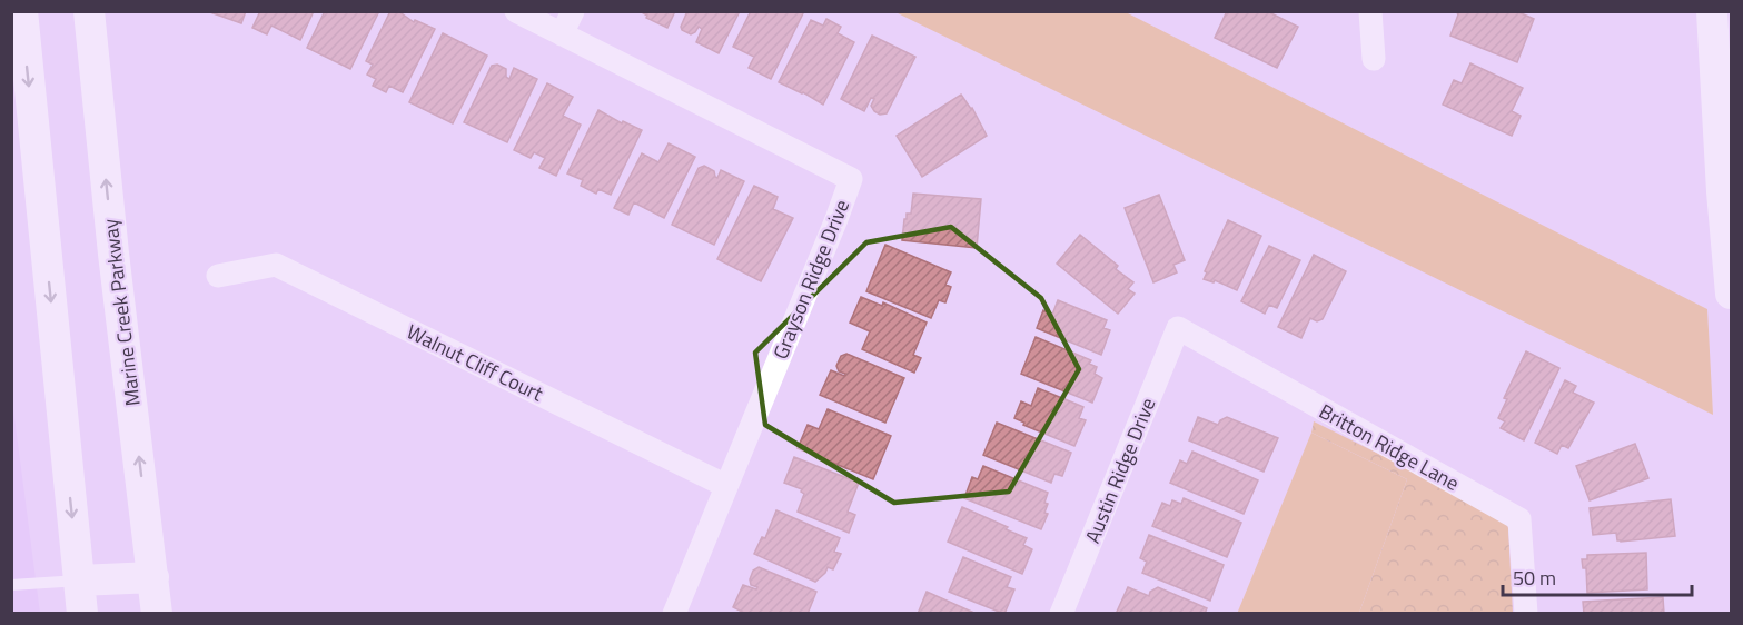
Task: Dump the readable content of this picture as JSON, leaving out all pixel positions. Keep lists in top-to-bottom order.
{
  "streets": {
    "main road": ["Marine Creek Parkway"],
    "street": [
      "Grayson Ridge Drive",
      "Walnut Cliff Court",
      "Britton Ridge Lane",
      "Austin Ridge Drive"
    ]
  },
  "crossings": [
    ["Grayson Ridge Drive", "Walnut Cliff Court"],
    ["Britton Ridge Lane", "Austin Ridge Drive"]
  ],
  "scale_bar": "50 m"
}
